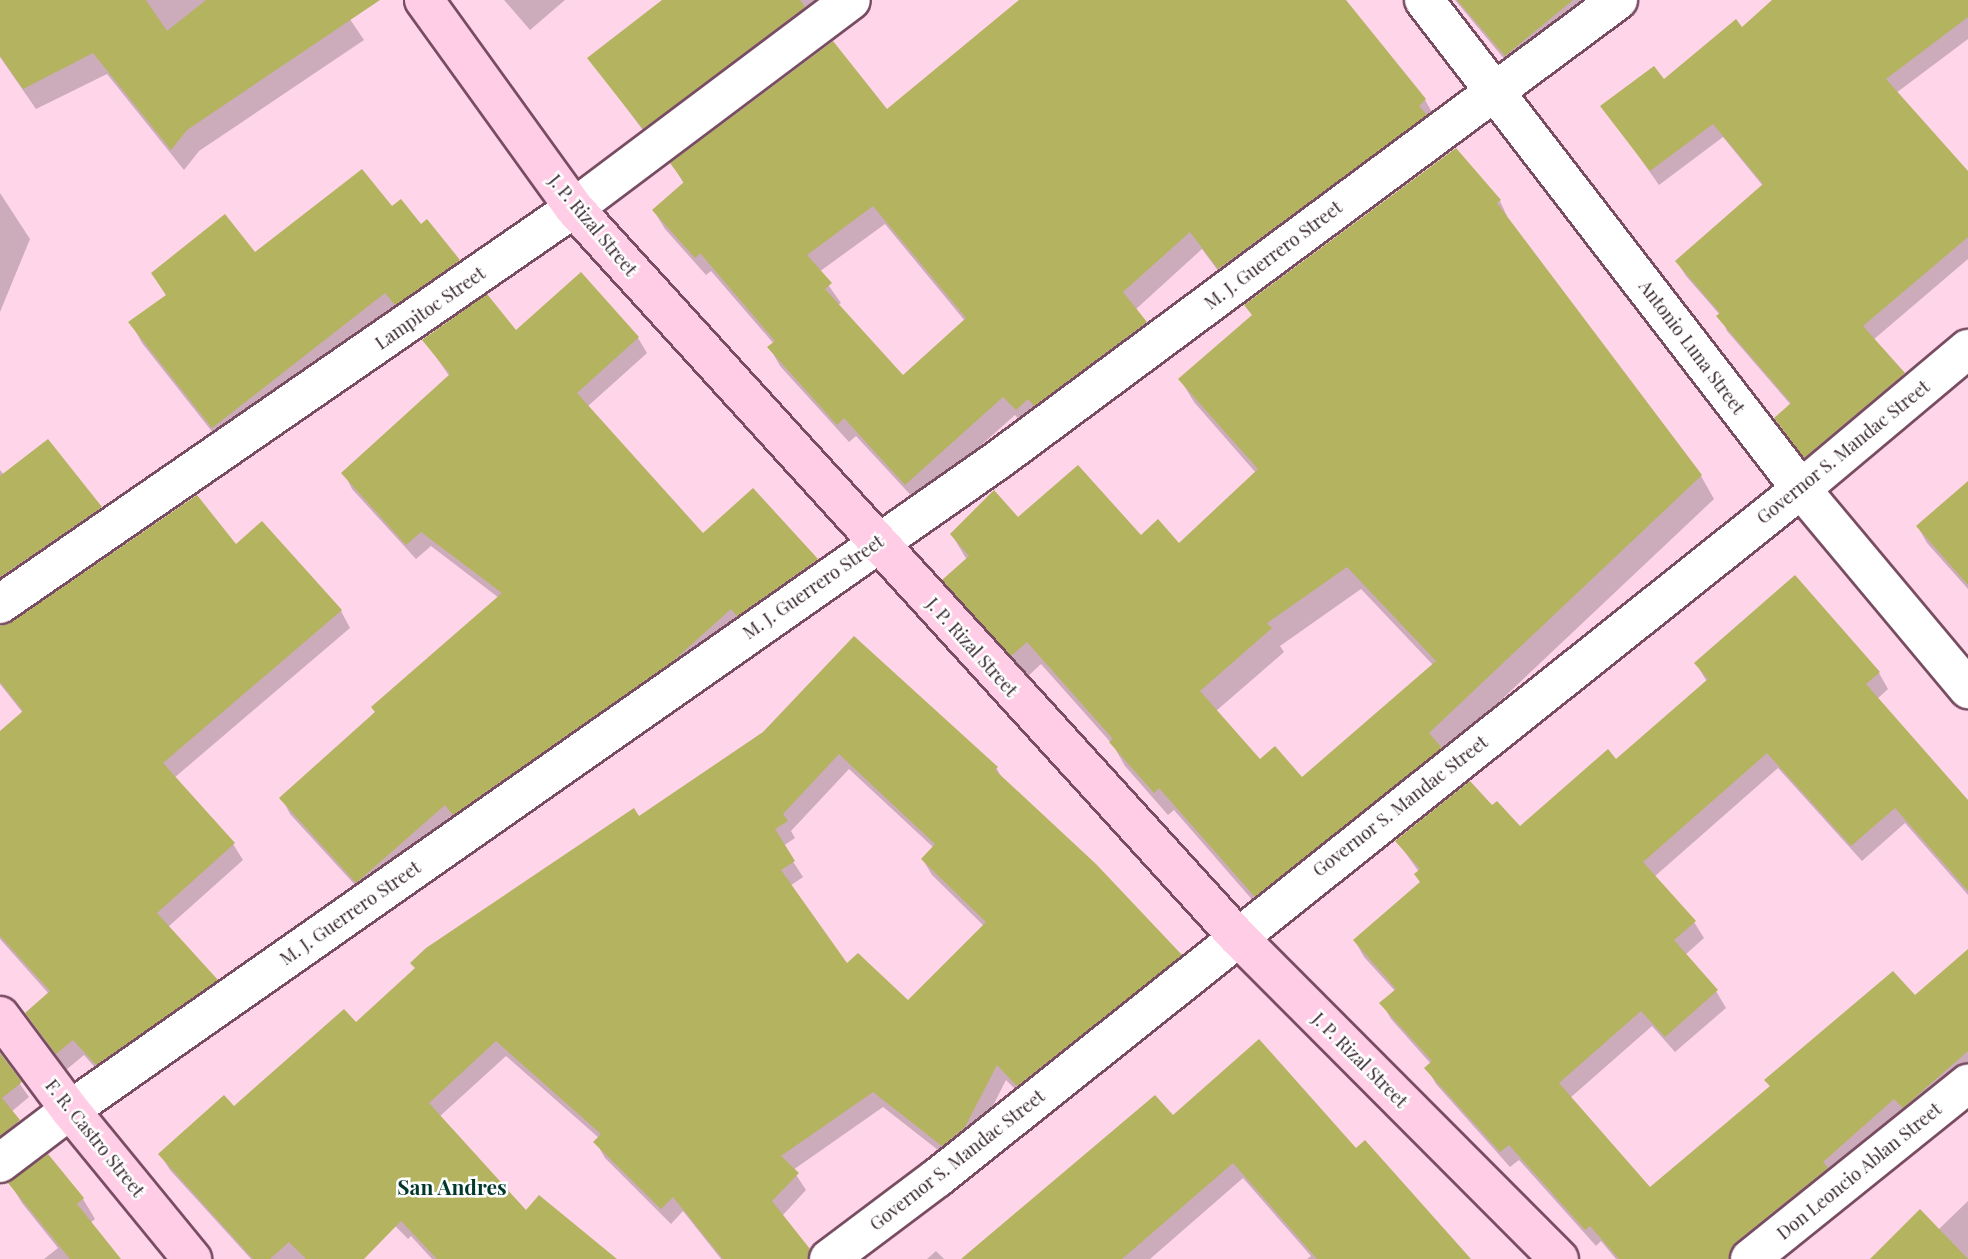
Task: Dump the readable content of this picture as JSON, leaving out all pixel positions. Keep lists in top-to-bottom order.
{
  "streets": {
    "main road": ["J. P. Rizal Street", "F. R. Castro Street"],
    "street": [
      "M. J. Guerrero Street",
      "Lampitoc Street",
      "Antonio Luna Street",
      "Governor S. Mandac Street",
      "Don Leoncio Ablan Street"
    ]
  },
  "crossings": [
    ["J. P. Rizal Street", "M. J. Guerrero Street"],
    ["J. P. Rizal Street", "Lampitoc Street"],
    ["J. P. Rizal Street", "Governor S. Mandac Street"],
    ["M. J. Guerrero Street", "Antonio Luna Street"],
    ["M. J. Guerrero Street", "F. R. Castro Street"],
    ["Antonio Luna Street", "Governor S. Mandac Street"]
  ],
  "districts": ["San Andres"]
}
